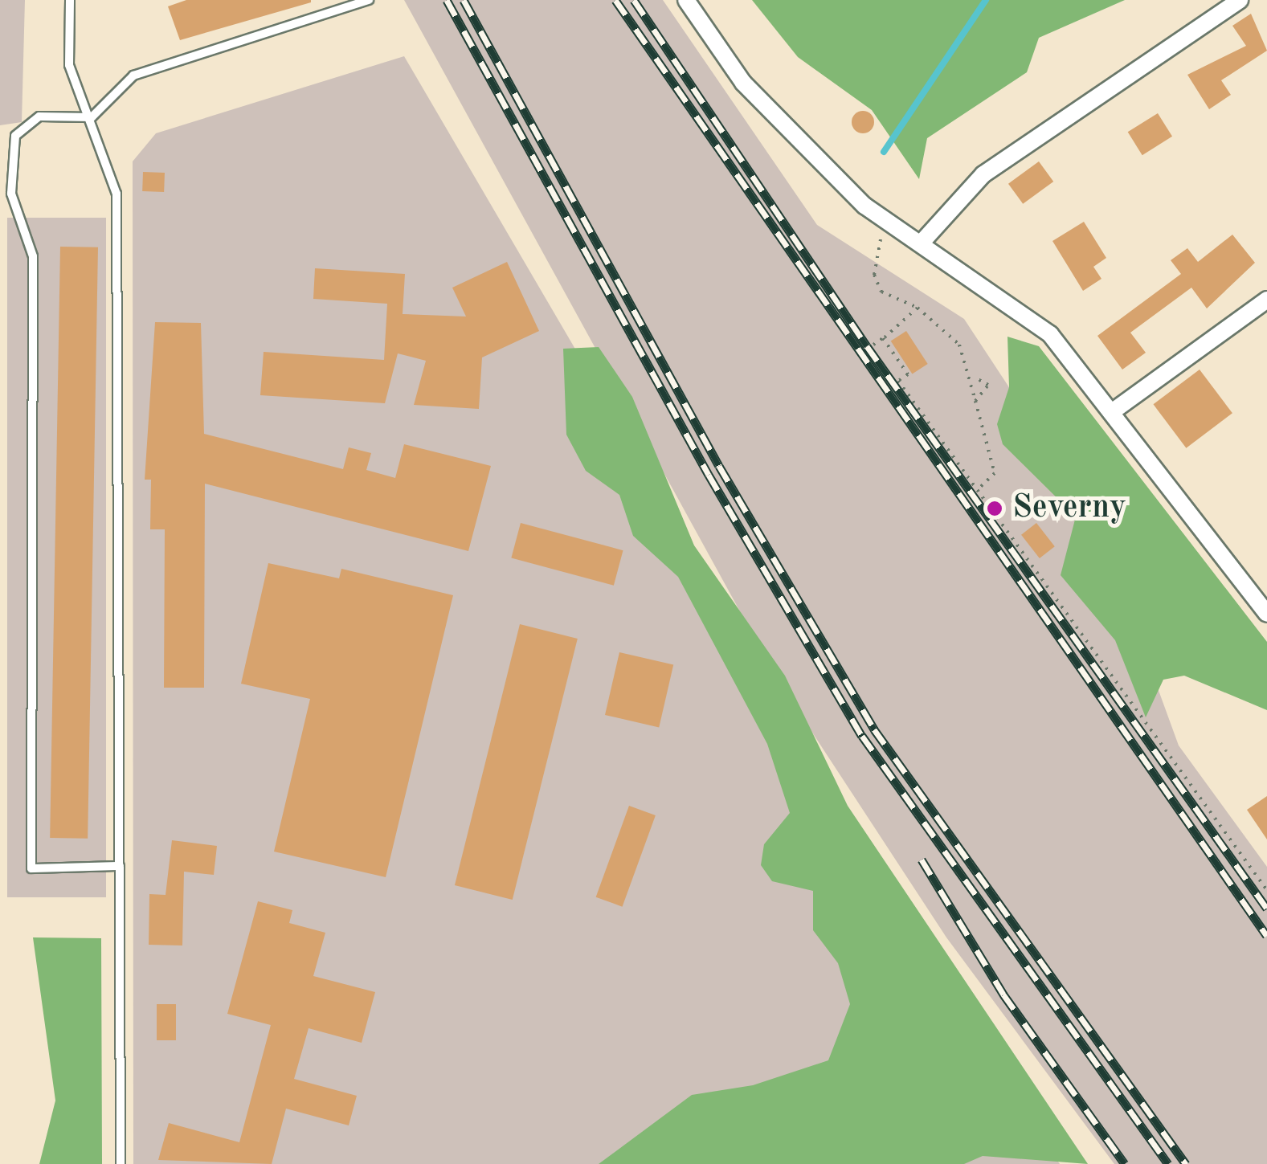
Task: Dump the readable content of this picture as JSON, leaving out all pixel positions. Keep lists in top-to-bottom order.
{
  "places": ["Severny"]
}
